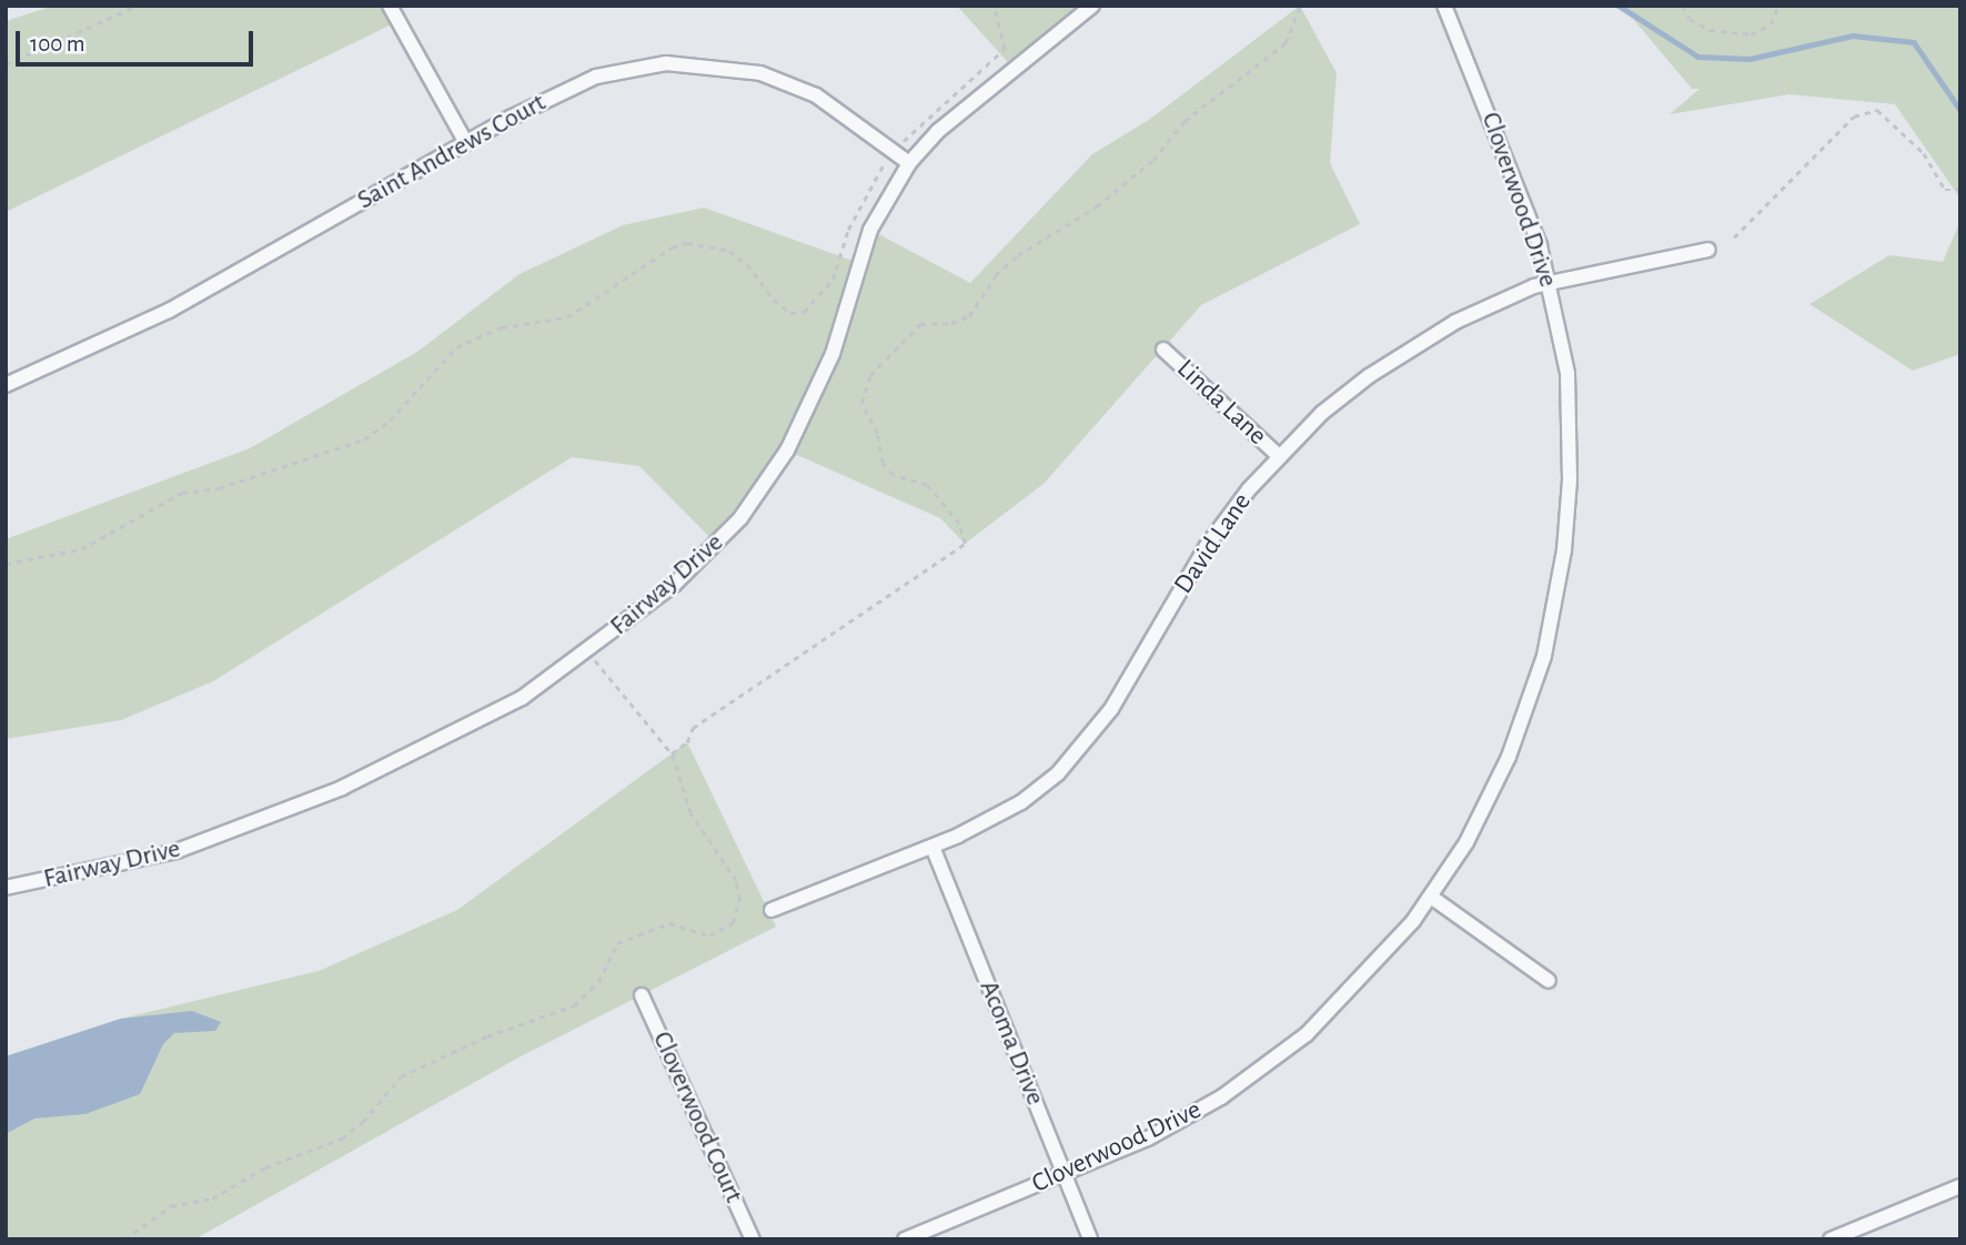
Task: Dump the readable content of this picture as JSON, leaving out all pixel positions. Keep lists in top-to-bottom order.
{
  "streets": {
    "street": [
      "Saint Andrews Court",
      "Cloverwood Drive",
      "Linda Lane",
      "David Lane",
      "Fairway Drive",
      "Acoma Drive",
      "Cloverwood Court"
    ]
  },
  "crossings": [
    ["Saint Andrews Court", "Fairway Drive"],
    ["Cloverwood Drive", "David Lane"],
    ["Cloverwood Drive", "Acoma Drive"],
    ["Linda Lane", "David Lane"],
    ["David Lane", "Acoma Drive"]
  ],
  "scale_bar": "100 m"
}
